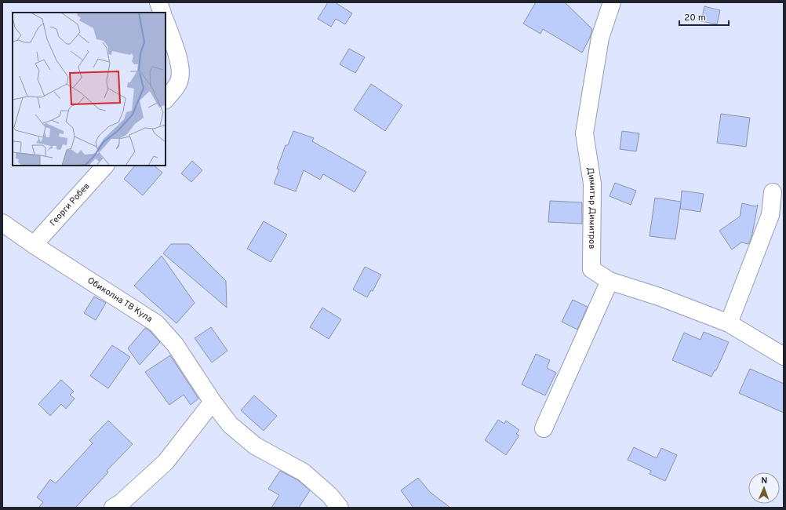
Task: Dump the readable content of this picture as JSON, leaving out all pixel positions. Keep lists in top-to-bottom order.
{
  "streets": {
    "street": ["Георги Робев", "Димитър Димитров", "Обиколна ТВ Кула"]
  },
  "crossings": [
    ["Георги Робев", "Обиколна ТВ Кула"]
  ],
  "scale_bar": "20 m",
  "north": "top"
}
